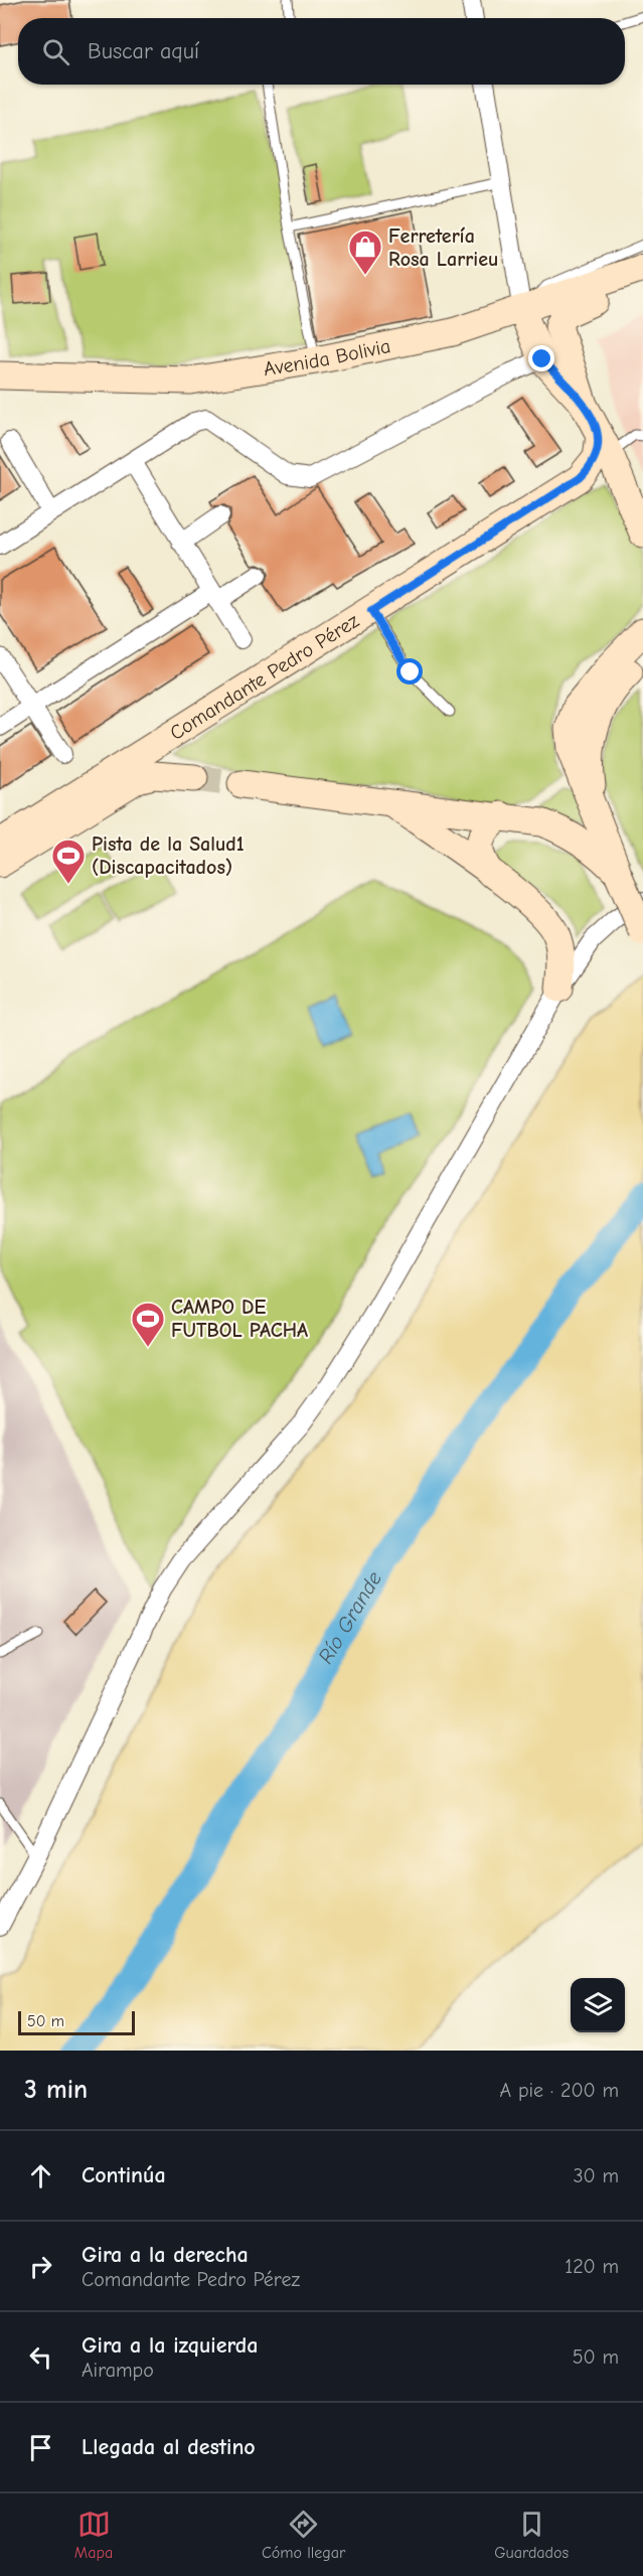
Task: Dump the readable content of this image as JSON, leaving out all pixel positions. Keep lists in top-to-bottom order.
{
  "streets": {
    "main road": ["Avenida Bolivia", "Comandante Pedro Pérez"]
  },
  "water": ["Río Grande"],
  "places": {
    "shop": ["Ferretería Rosa Larrieu"],
    "sports": ["Pista de la Salud1 (Discapacitados)", "CAMPO DE FUTBOL PACHA"]
  },
  "scale_bar": "50 m",
  "page": {
    "search": "Buscar aquí",
    "scale": "50 m",
    "heading": ["3 min", "A pie · 200 m"],
    "list": [
      ["Continúa", "30 m"],
      ["Gira a la derecha", "Comandante Pedro Pérez", "120 m"],
      ["Gira a la izquierda", "Airampo", "50 m"],
      "Llegada al destino"
    ],
    "nav": ["Mapa", "Cómo llegar", "Guardados"]
  }
}
